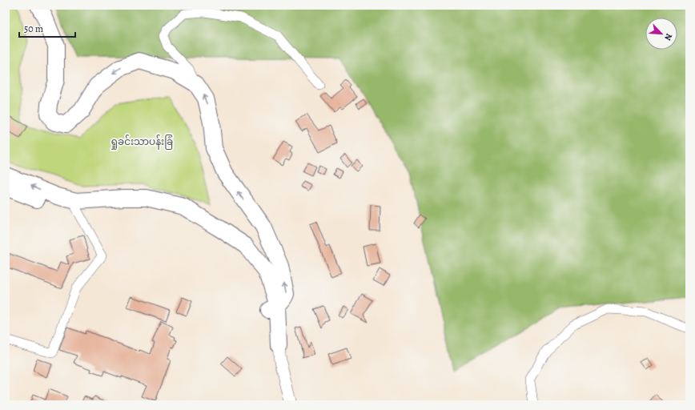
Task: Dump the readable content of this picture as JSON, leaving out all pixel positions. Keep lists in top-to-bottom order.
{
  "parks": ["ရှုခင်းသာပန်းခြံ"],
  "scale_bar": "50 m",
  "north": "bottom right"
}
